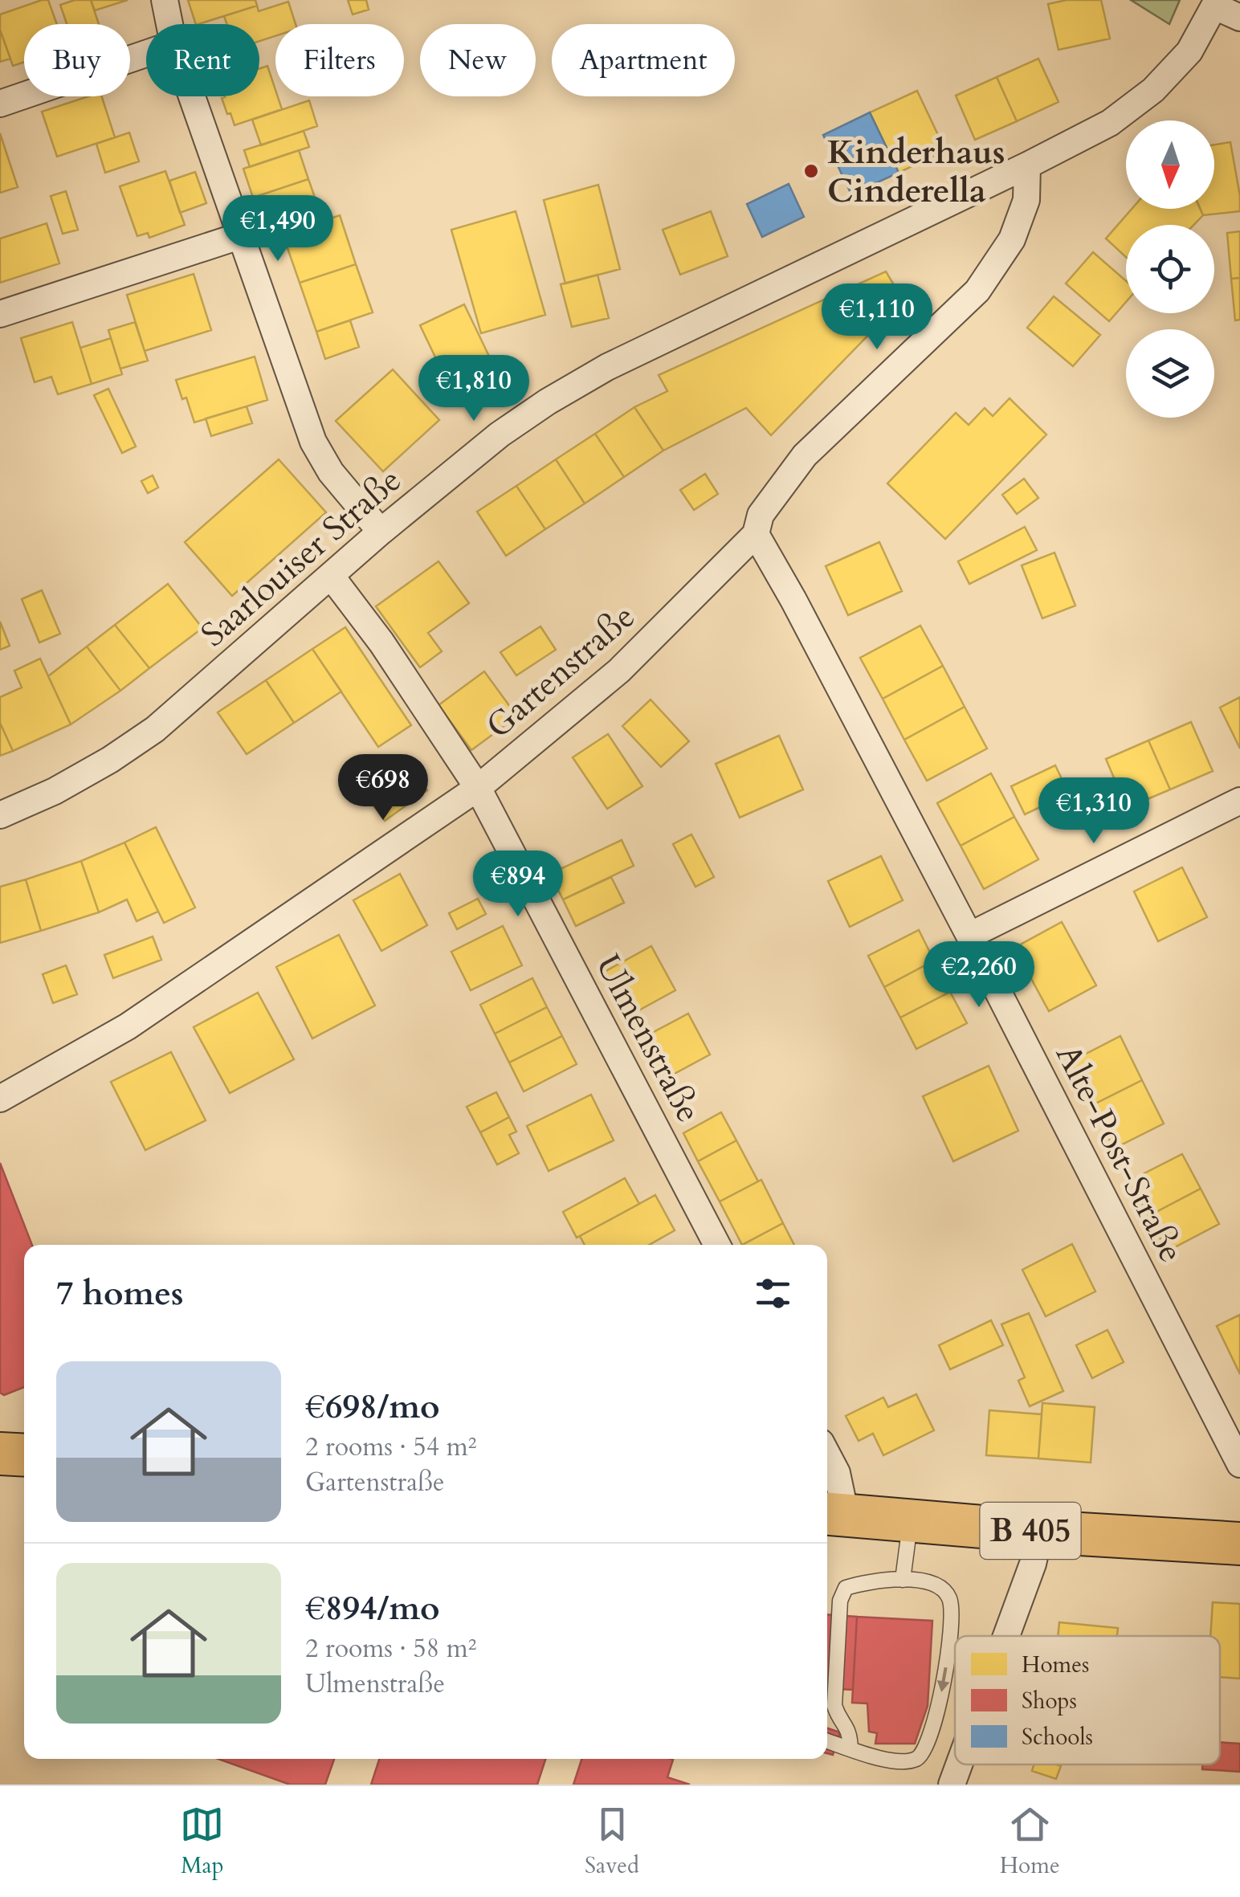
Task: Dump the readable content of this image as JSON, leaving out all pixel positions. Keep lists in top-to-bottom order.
{
  "streets": {
    "main road": ["B 405"],
    "street": [
      "Saarlouiser Straße",
      "Gartenstraße",
      "Ulmenstraße",
      "Alte-Post-Straße"
    ]
  },
  "crossings": [
    ["Saarlouiser Straße", "Gartenstraße"],
    ["Saarlouiser Straße", "Ulmenstraße"],
    ["Gartenstraße", "Ulmenstraße"],
    ["Gartenstraße", "Alte-Post-Straße"]
  ],
  "places": ["Kinderhaus Cinderella"],
  "legend": ["Homes", "Shops", "Schools"],
  "north": "bottom",
  "page": {
    "chip": [
      "Buy",
      "Rent",
      "Filters",
      "New",
      "Apartment"
    ],
    "price": [
      "€1,490",
      "€1,110",
      "€1,810",
      "€698",
      "€1,310",
      "€894",
      "€2,260"
    ],
    "heading": "7 homes",
    "list": [
      {
        "name": "€698/mo",
        "note": "2 rooms · 54 m² · Gartenstraße"
      },
      {
        "name": "€894/mo",
        "note": "2 rooms · 58 m² · Ulmenstraße"
      }
    ],
    "tabs": ["Map", "Saved", "Home"]
  }
}
